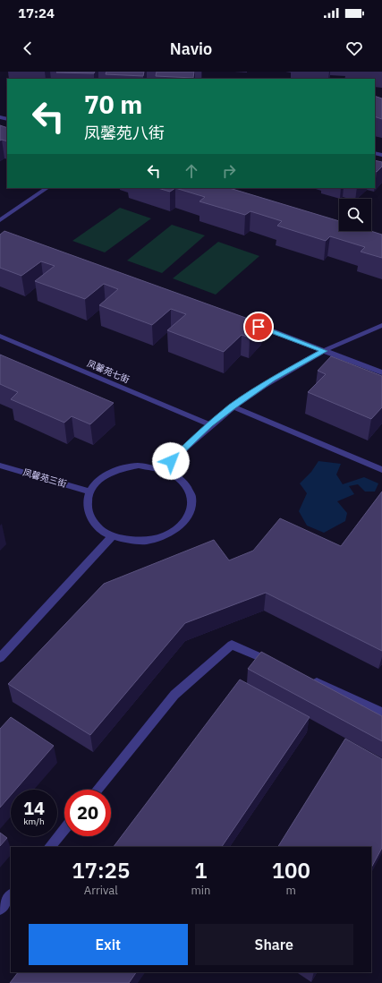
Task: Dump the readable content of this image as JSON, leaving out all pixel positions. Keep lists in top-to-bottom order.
{
  "streets": {
    "street": ["凤馨苑七街", "凤馨苑三街"]
  },
  "page": {
    "status": "17:24",
    "header": "Navio",
    "turn": ["70 m", "凤馨苑八街"],
    "speed": "14 km/h",
    "limit": "20",
    "eta": [
      "17:25",
      "Arrival",
      "1",
      "min",
      "100",
      "m"
    ],
    "buttons": ["Exit", "Share"]
  }
}
